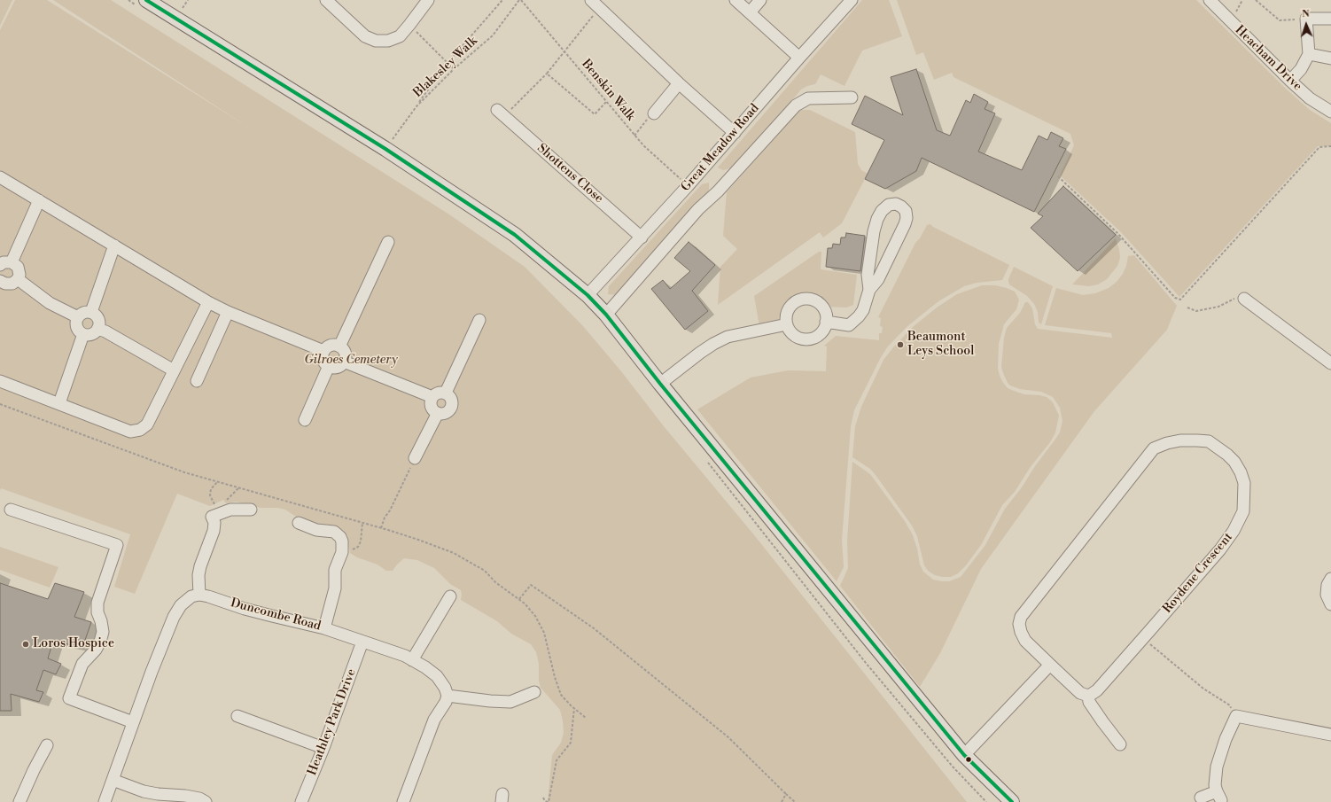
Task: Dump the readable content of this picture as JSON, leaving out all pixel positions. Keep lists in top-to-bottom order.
{
  "streets": {
    "street": [
      "Heacham Drive",
      "Great Meadow Road",
      "Shottens Close",
      "Roydene Crescent",
      "Duncombe Road",
      "Heathley Park Drive"
    ],
    "path": ["Blakesley Walk", "Benskin Walk"]
  },
  "crossings": [
    ["Blakesley Walk", "Benskin Walk"],
    ["Benskin Walk", "Great Meadow Road"],
    ["Great Meadow Road", "Shottens Close"],
    ["Duncombe Road", "Heathley Park Drive"]
  ],
  "parks": ["Gilroes Cemetery"],
  "places": ["Beaumont Leys School", "Loros Hospice"],
  "north": "top"
}
